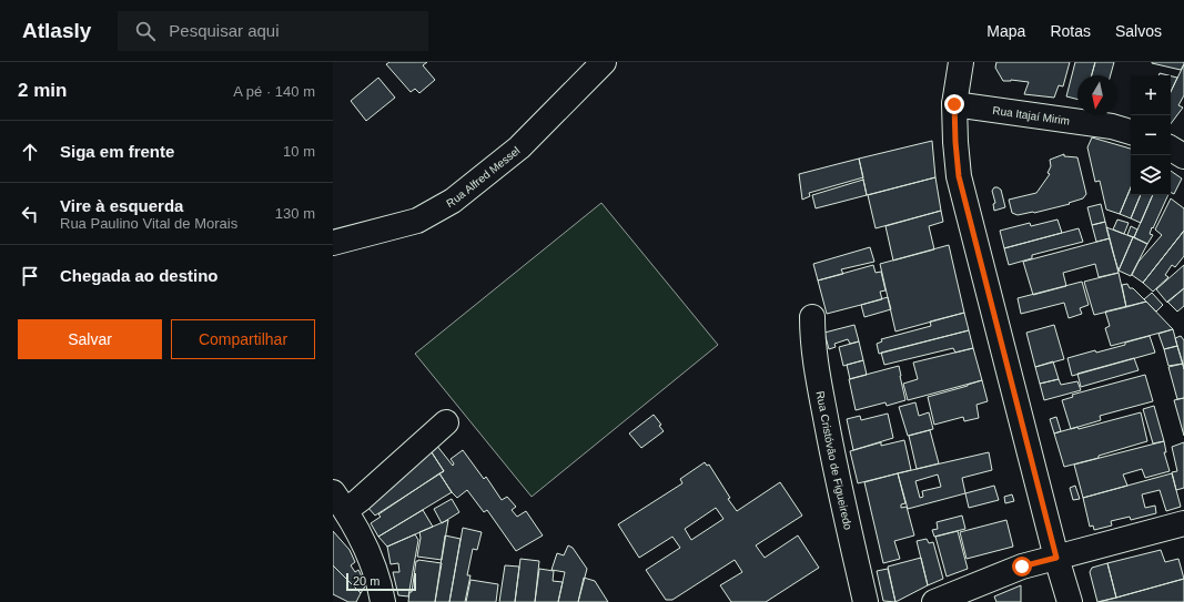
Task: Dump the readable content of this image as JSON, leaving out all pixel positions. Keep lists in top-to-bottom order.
{
  "streets": {
    "street": ["Rua Itajaí Mirim", "Rua Alfred Messel", "Rua Cristóvão de Figueiredo"]
  },
  "scale_bar": "20 m",
  "north": "bottom",
  "page": {
    "header": "Atlasly",
    "search": "Pesquisar aqui",
    "nav": ["Mapa", "Rotas", "Salvos"],
    "heading": ["2 min", "A pé · 140 m"],
    "map_buttons": ["+", "−"],
    "list": [
      ["Siga em frente", "10 m"],
      ["Vire à esquerda", "Rua Paulino Vital de Morais", "130 m"],
      "Chegada ao destino"
    ],
    "buttons": ["Salvar", "Compartilhar"],
    "scale": "20 m"
  }
}
